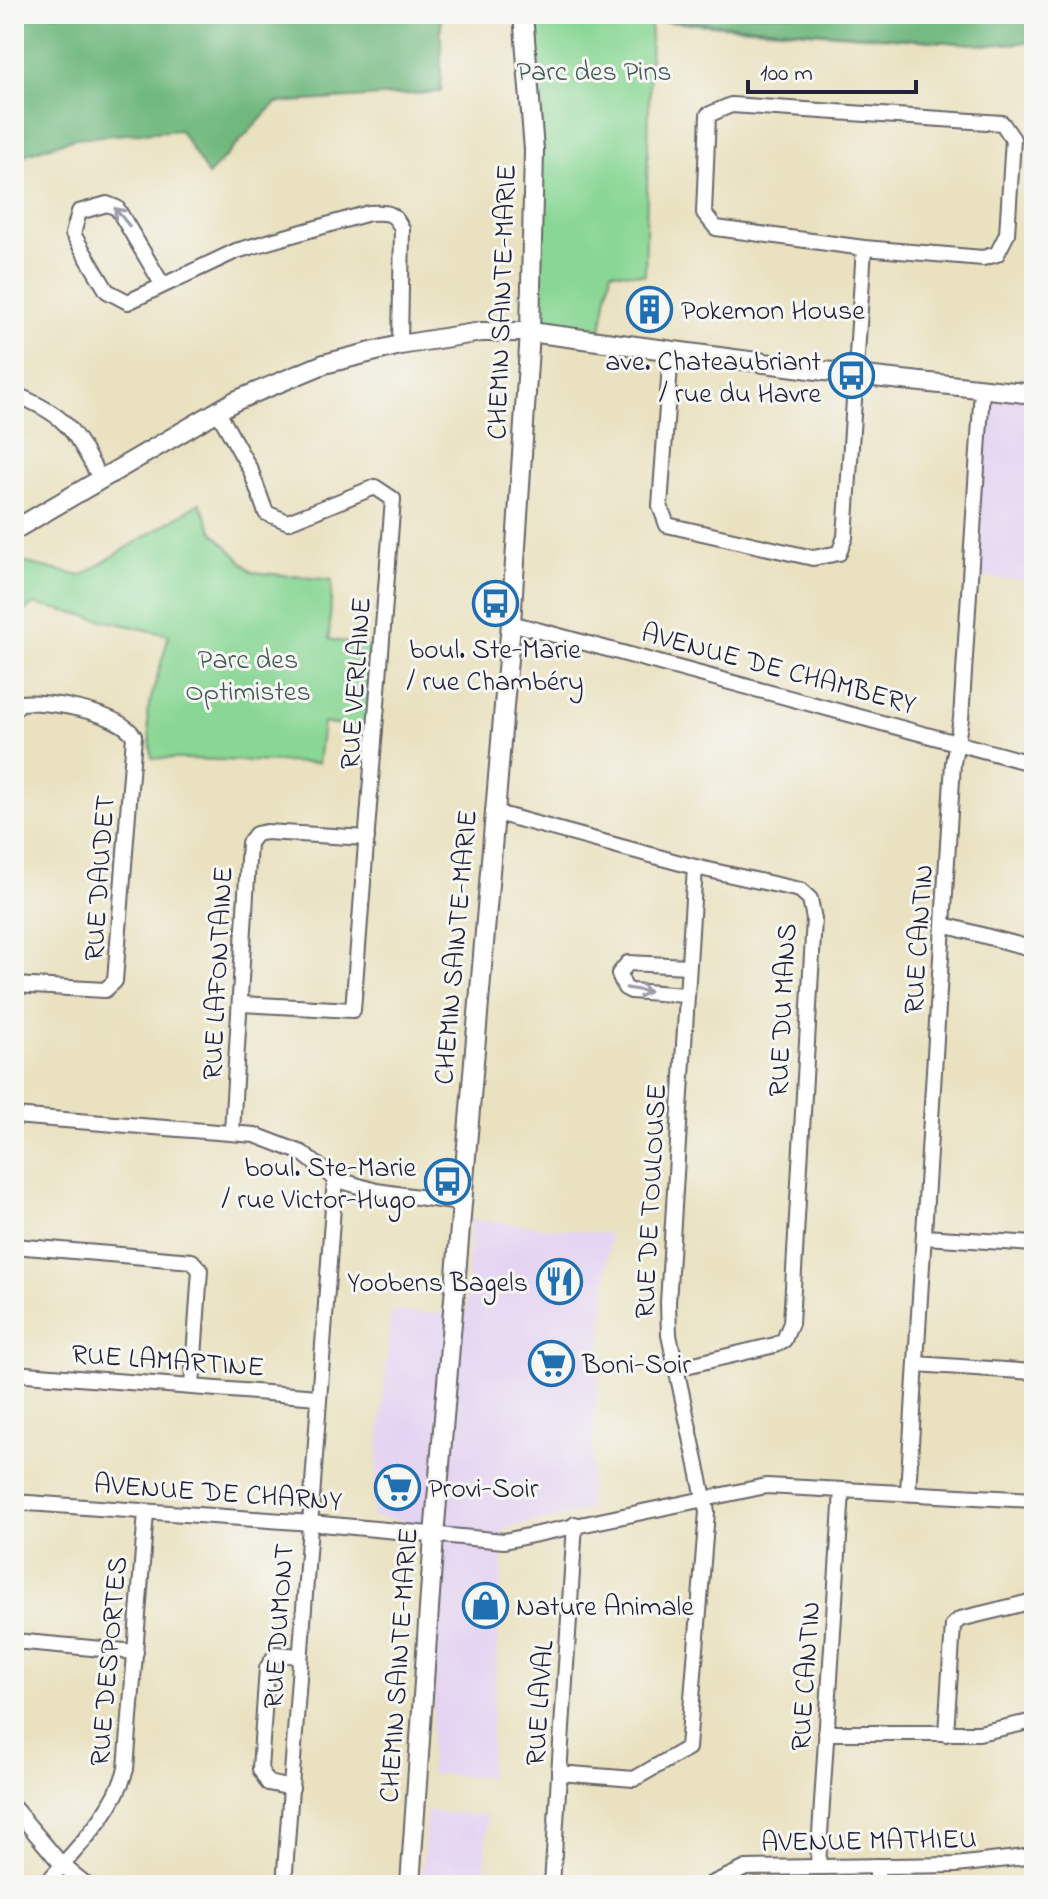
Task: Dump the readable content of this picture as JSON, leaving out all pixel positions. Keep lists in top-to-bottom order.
{
  "streets": {
    "street": [
      "CHEMIN SAINTE-MARIE",
      "AVENUE DE CHAMBERY",
      "RUE VERLAINE",
      "RUE DAUDET",
      "RUE CANTIN",
      "RUE LAFONTAINE",
      "RUE DU MANS",
      "RUE DE TOULOUSE",
      "RUE LAMARTINE",
      "AVENUE DE CHARNY",
      "RUE DUMONT",
      "RUE DESPORTES",
      "RUE LAVAL",
      "AVENUE MATHIEU"
    ]
  },
  "crossings": [
    ["CHEMIN SAINTE-MARIE", "AVENUE DE CHAMBERY"],
    ["CHEMIN SAINTE-MARIE", "RUE DU MANS"],
    ["CHEMIN SAINTE-MARIE", "AVENUE DE CHARNY"],
    ["AVENUE DE CHAMBERY", "RUE CANTIN"],
    ["RUE VERLAINE", "RUE LAFONTAINE"],
    ["RUE CANTIN", "AVENUE DE CHARNY"],
    ["RUE CANTIN", "AVENUE MATHIEU"],
    ["RUE DU MANS", "RUE DE TOULOUSE"],
    ["RUE DE TOULOUSE", "AVENUE DE CHARNY"],
    ["RUE DE TOULOUSE", "RUE LAVAL"],
    ["RUE LAMARTINE", "RUE DUMONT"],
    ["AVENUE DE CHARNY", "RUE DUMONT"],
    ["AVENUE DE CHARNY", "RUE DESPORTES"],
    ["AVENUE DE CHARNY", "RUE LAVAL"]
  ],
  "parks": ["Parc des Pins", "Parc des Optimistes"],
  "places": {
    "building": ["Pokemon House"],
    "bus stop": ["ave. Chateaubriant / rue du Havre", "boul. Ste-Marie / rue Chambéry", "boul. Ste-Marie / rue Victor-Hugo"],
    "restaurant": ["Yoobens Bagels"],
    "supermarket": ["Boni-Soir", "Provi-Soir"],
    "shop": ["Nature Animale"]
  },
  "scale_bar": "100 m"
}
